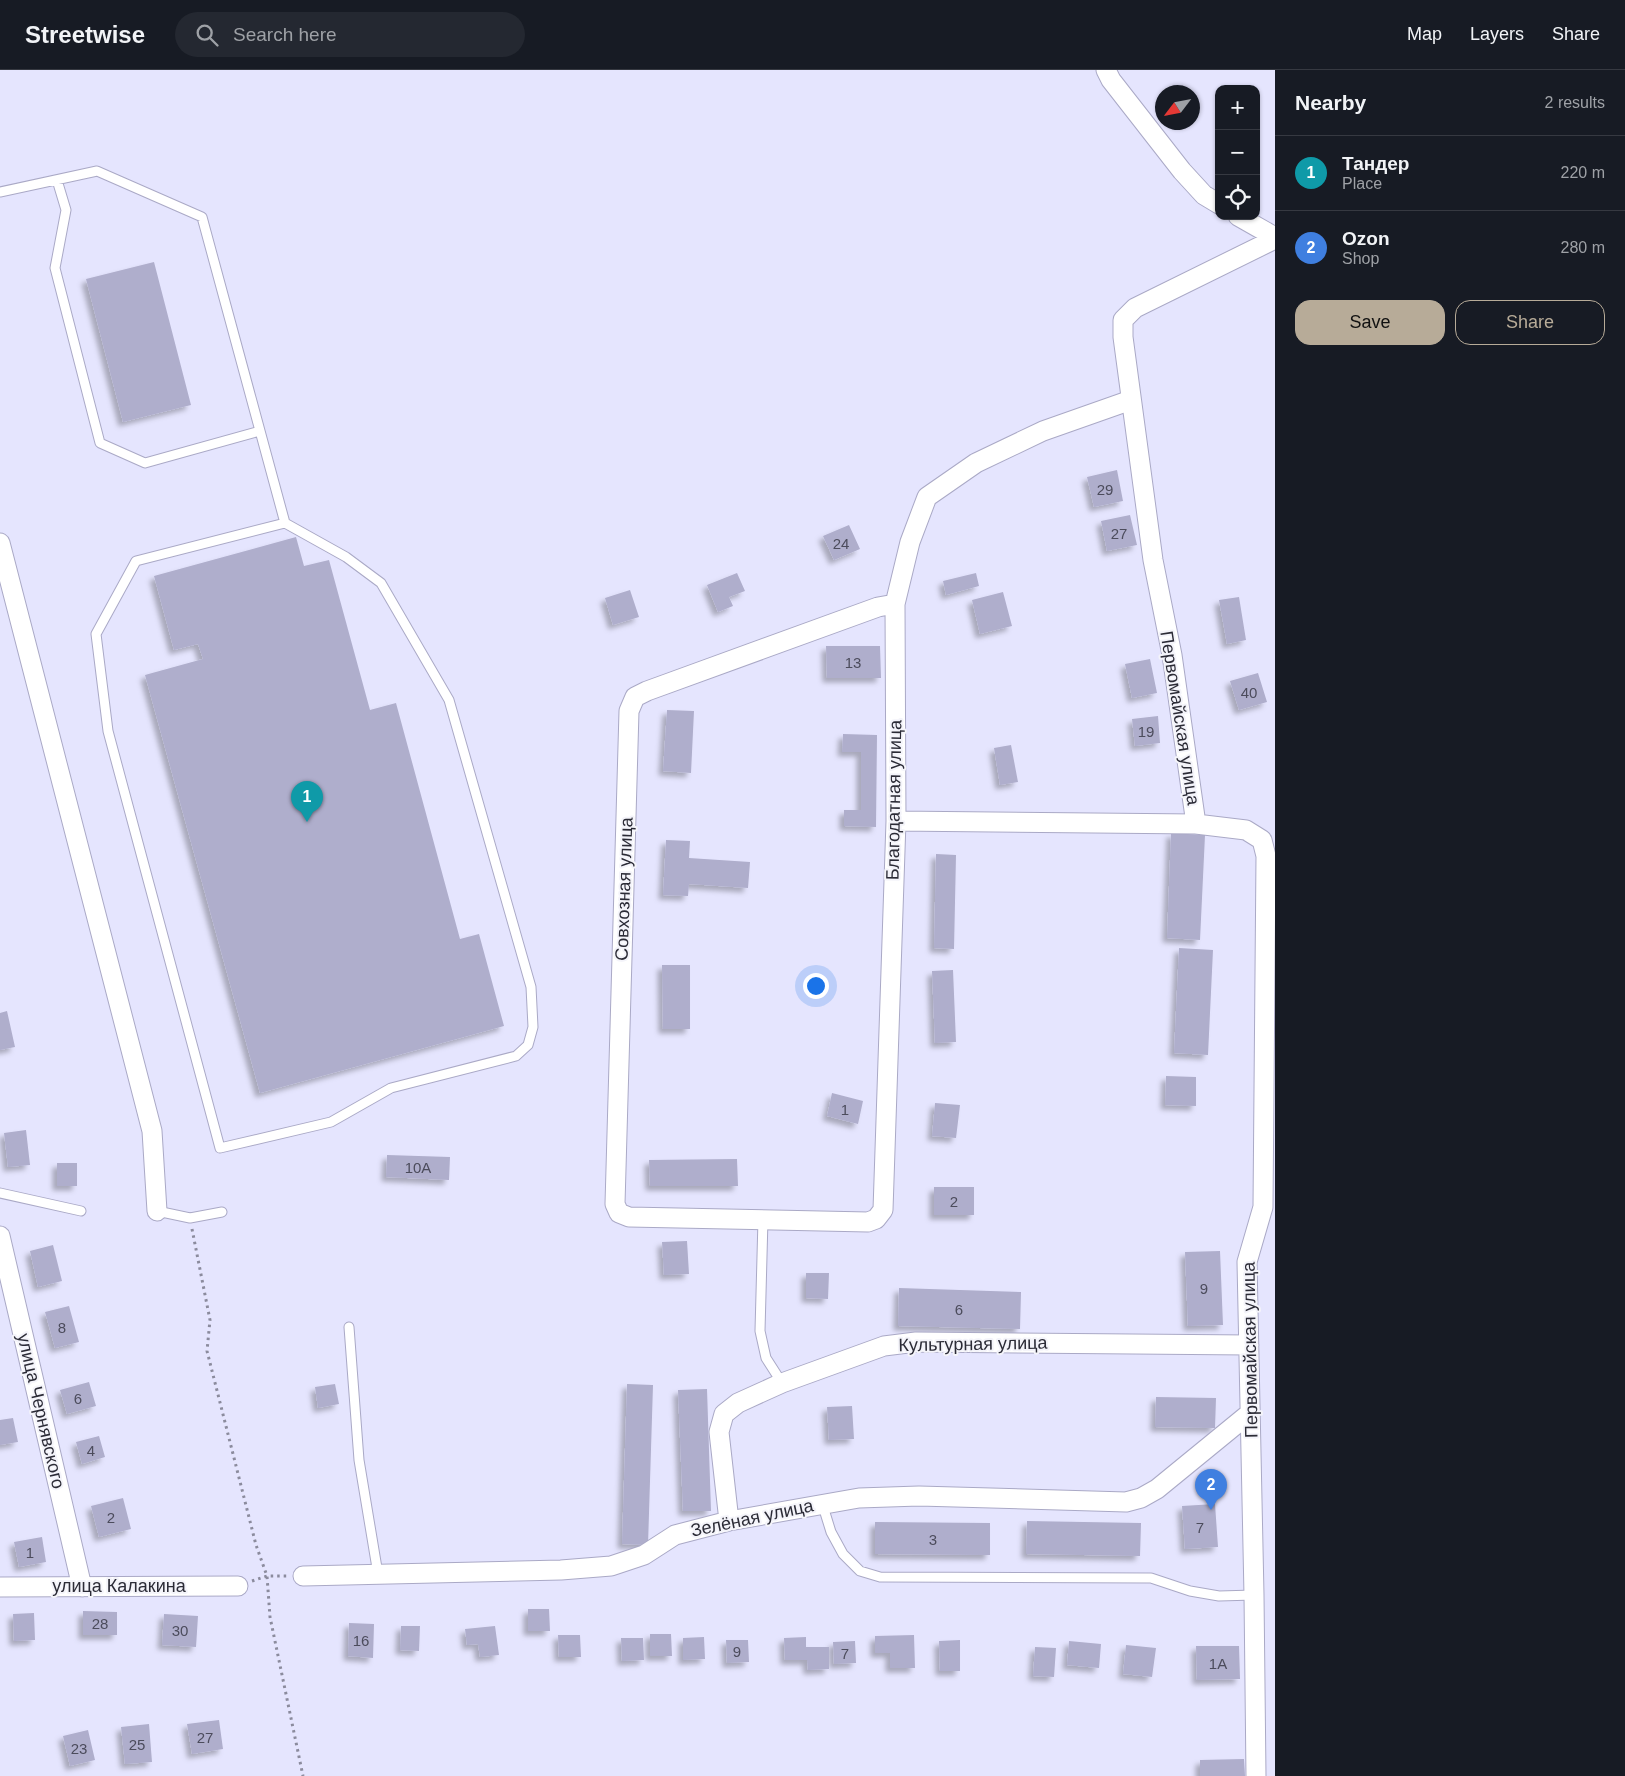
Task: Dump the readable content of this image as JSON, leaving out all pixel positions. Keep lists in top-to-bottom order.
{
  "streets": {
    "street": [
      "Первомайская улица",
      "Благодатная улица",
      "Совхозная улица",
      "Культурная улица",
      "улица Чернявского",
      "Зелёная улица",
      "улица Калакина"
    ]
  },
  "crossings": [
    ["Первомайская улица", "Благодатная улица"],
    ["Первомайская улица", "Культурная улица"],
    ["Первомайская улица", "Зелёная улица"],
    ["Благодатная улица", "Совхозная улица"],
    ["Культурная улица", "Зелёная улица"],
    ["улица Чернявского", "улица Калакина"]
  ],
  "house_numbers": [
    "29",
    "27",
    "24",
    "13",
    "40",
    "19",
    "1",
    "10А",
    "2",
    "9",
    "6",
    "8",
    "6",
    "4",
    "2",
    "7",
    "3",
    "1",
    "28",
    "30",
    "16",
    "9",
    "7",
    "1А",
    "27",
    "25",
    "23"
  ],
  "north": "bottom left",
  "page": {
    "header": "Streetwise",
    "search": "Search here",
    "nav": ["Map", "Layers", "Share"],
    "heading": ["Nearby", "2 results"],
    "map_buttons": ["+", "−"],
    "list": [
      {
        "mark": "1",
        "name": "Тандер",
        "note": "Place",
        "value": "220 m"
      },
      {
        "mark": "2",
        "name": "Ozon",
        "note": "Shop",
        "value": "280 m"
      }
    ],
    "buttons": ["Save", "Share"],
    "pins": ["1", "2"]
  }
}
